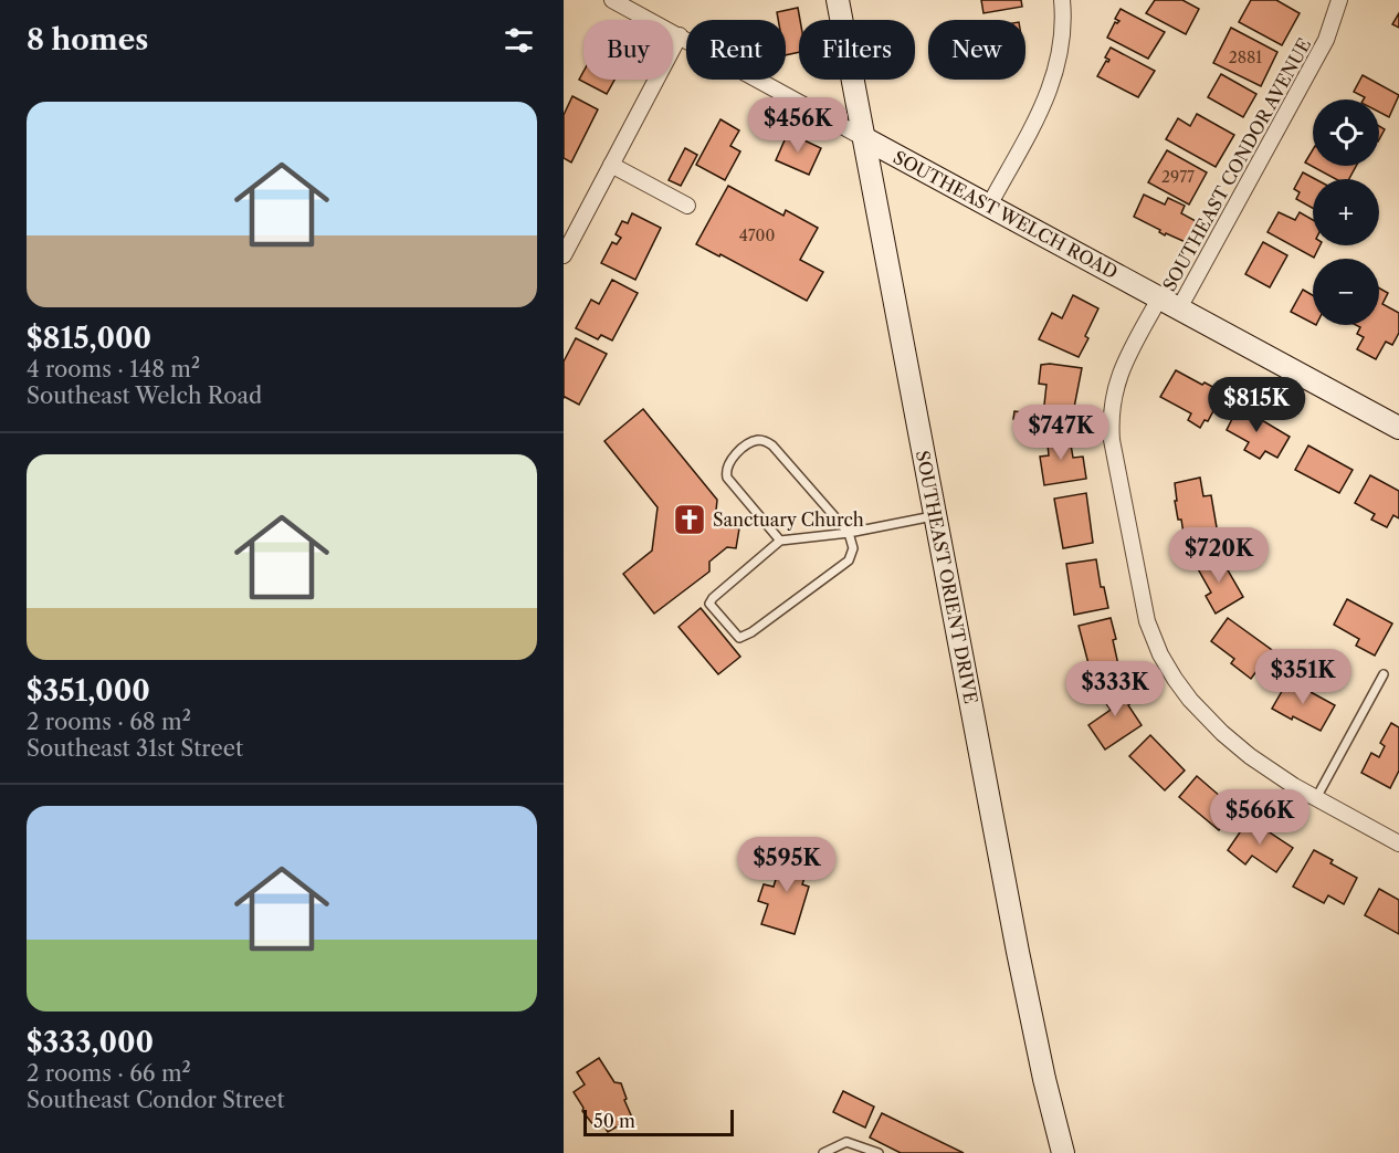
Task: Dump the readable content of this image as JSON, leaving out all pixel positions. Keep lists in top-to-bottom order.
{
  "streets": {
    "main road": ["SOUTHEAST WELCH ROAD", "SOUTHEAST ORIENT DRIVE"],
    "street": ["SOUTHEAST CONDOR AVENUE"]
  },
  "crossings": [
    ["SOUTHEAST CONDOR AVENUE", "SOUTHEAST WELCH ROAD"],
    ["SOUTHEAST WELCH ROAD", "SOUTHEAST ORIENT DRIVE"]
  ],
  "places": {
    "church": ["Sanctuary Church"]
  },
  "house_numbers": ["2881", "2977", "4700"],
  "scale_bar": "50 m",
  "page": {
    "heading": "8 homes",
    "chip": [
      "Buy",
      "Rent",
      "Filters",
      "New"
    ],
    "list": [
      {
        "name": "$815,000",
        "note": "4 rooms · 148 m² · Southeast Welch Road"
      },
      {
        "name": "$351,000",
        "note": "2 rooms · 68 m² · Southeast 31st Street"
      },
      {
        "name": "$333,000",
        "note": "2 rooms · 66 m² · Southeast Condor Street"
      }
    ],
    "price": [
      "$456K",
      "$815K",
      "$747K",
      "$720K",
      "$351K",
      "$333K",
      "$566K",
      "$595K"
    ],
    "map_buttons": ["+", "−"],
    "scale": "50 m"
  }
}
